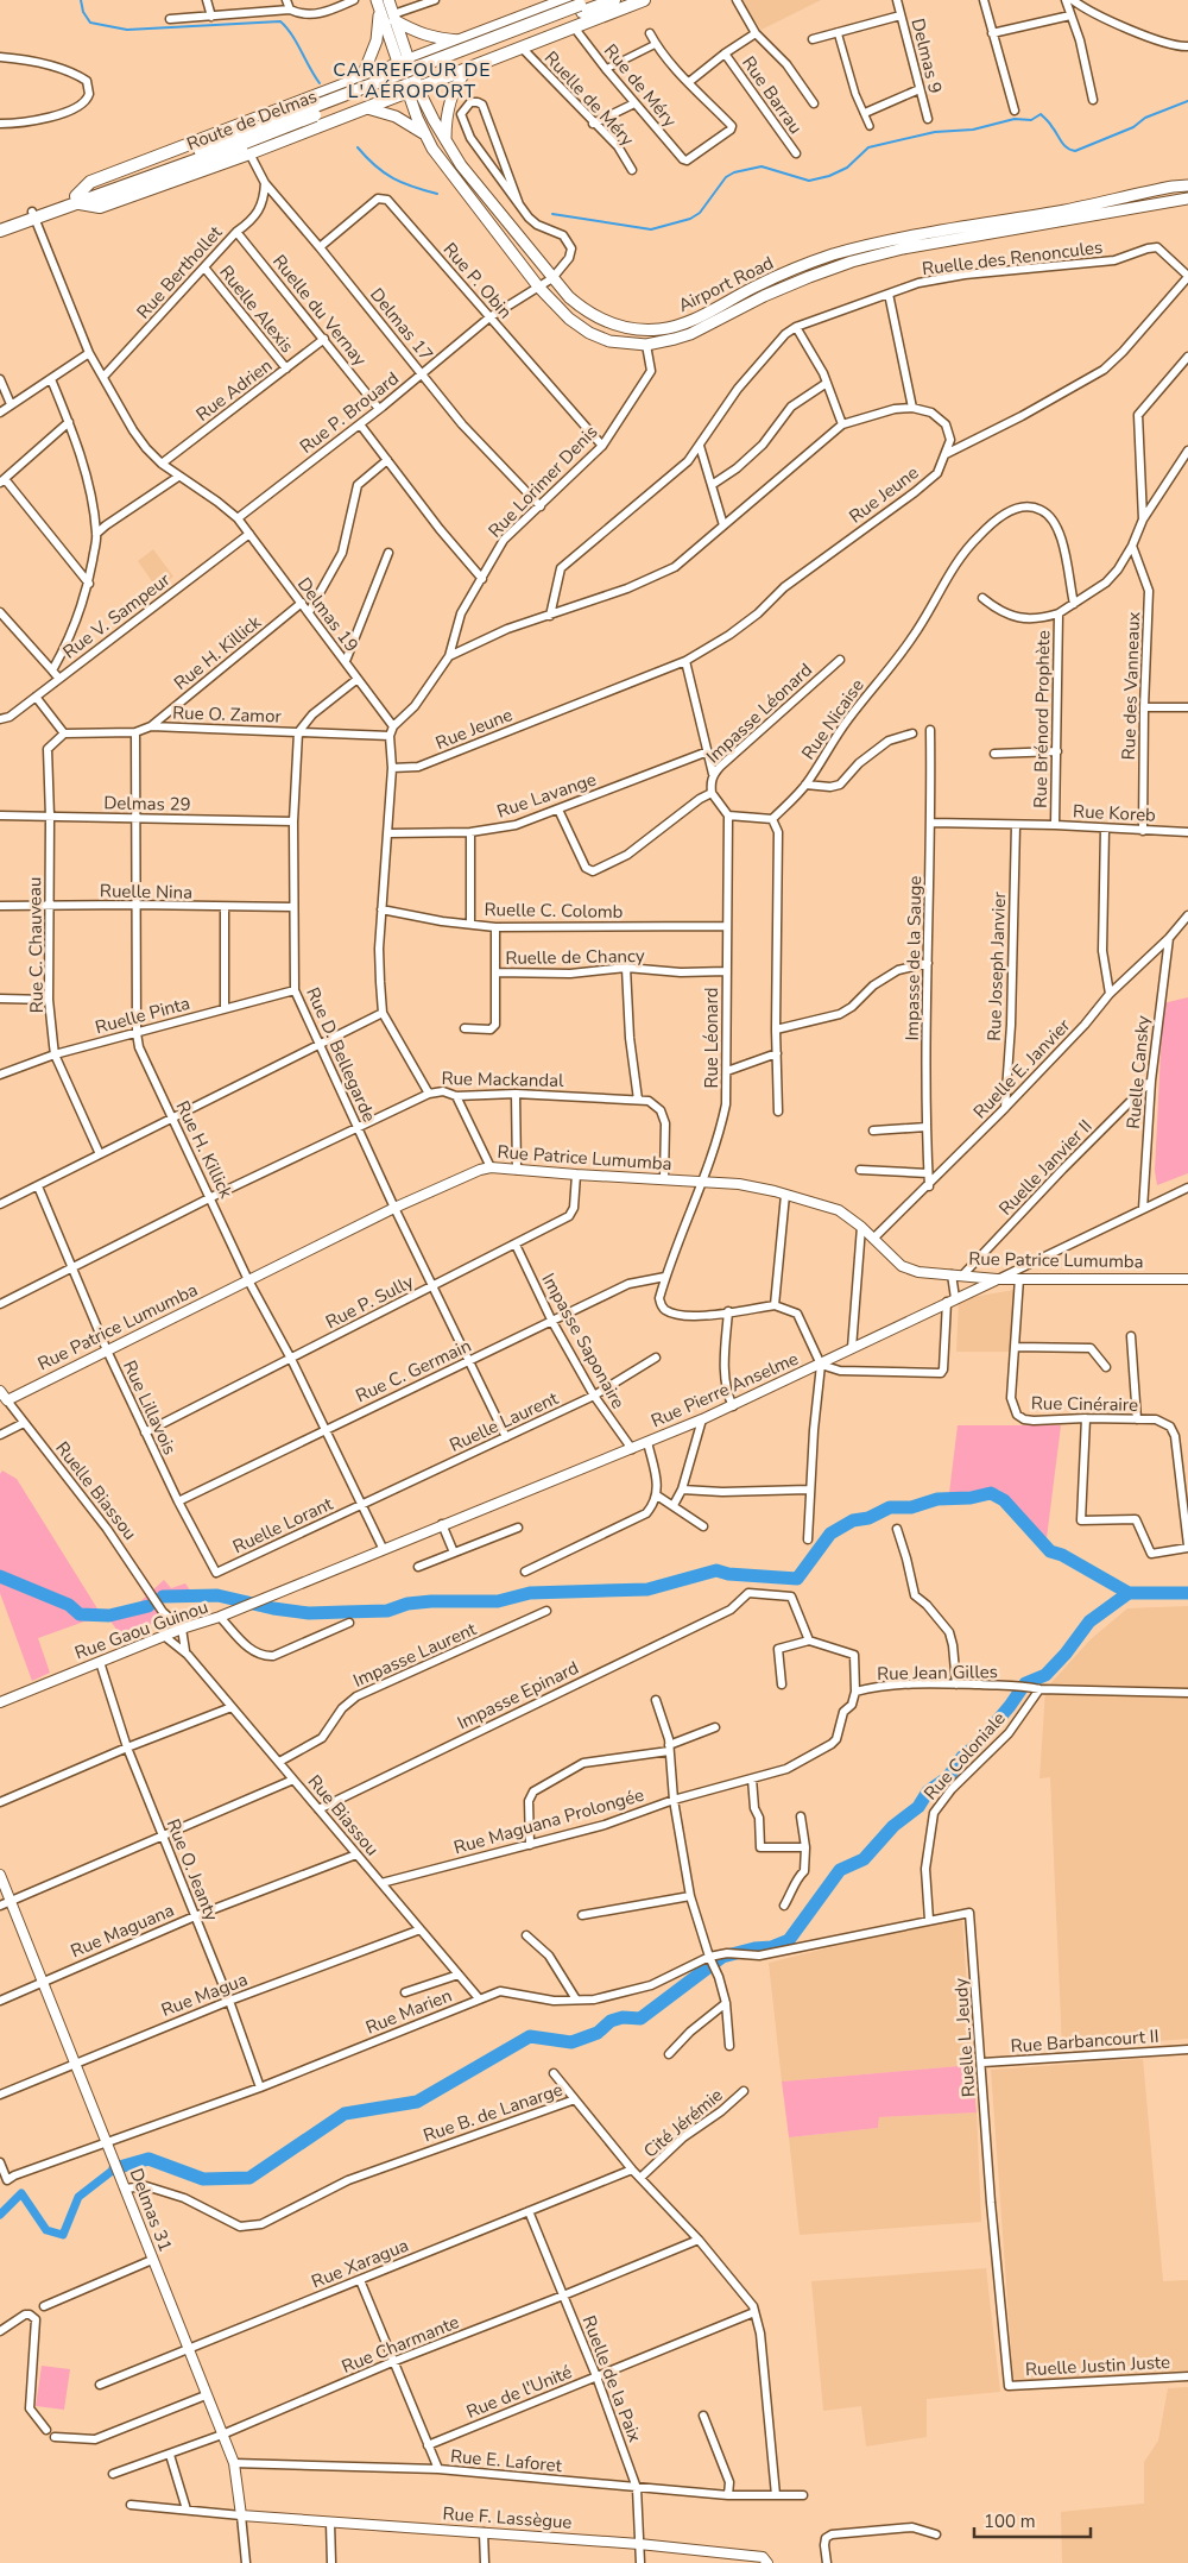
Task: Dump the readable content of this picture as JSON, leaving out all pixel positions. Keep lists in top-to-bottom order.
{
  "streets": {
    "main road": ["Route de Delmas", "Airport Road"],
    "street": [
      "Delmas 9",
      "Rue de Méry",
      "Rue Barrau",
      "Ruelle de Méry",
      "Ruelle des Renoncules",
      "Rue Berthollet",
      "Rue P. Obin",
      "Ruelle Alexis",
      "Ruelle du Vernay",
      "Delmas 17",
      "Rue Adrien",
      "Rue P. Brouard",
      "Rue Lorimer Denis",
      "Rue Jeune",
      "Delmas 19",
      "Rue V. Sampeur",
      "Rue H. Killick",
      "Rue des Vanneaux",
      "Impasse Léonard",
      "Rue O. Zamor",
      "Rue Nicaise",
      "Rue Brénord Prophète",
      "Rue Lavange",
      "Delmas 29",
      "Rue Koreb",
      "Ruelle Nina",
      "Ruelle C. Colomb",
      "Rue C. Chauveau",
      "Ruelle de Chancy",
      "Impasse de la Sauge",
      "Rue Joseph Janvier",
      "Ruelle Pinta",
      "Rue Léonard",
      "Rue D. Bellegarde",
      "Ruelle E. Janvier",
      "Ruelle Cansky",
      "Rue Mackandal",
      "Rue Patrice Lumumba",
      "Ruelle Janvier II",
      "Rue P. Sully",
      "Impasse Saponaire",
      "Rue C. Germain",
      "Rue Pierre Anselme",
      "Rue Cinéraire",
      "Rue Lillavois",
      "Ruelle Laurent",
      "Ruelle Biassou",
      "Ruelle Lorant",
      "Rue Gaou Guinou",
      "Impasse Laurent",
      "Rue Jean Gilles",
      "Impasse Epinard",
      "Rue Coloniale",
      "Rue Biassou",
      "Rue Maguana Prolongée",
      "Rue O. Jeanty",
      "Rue Maguana",
      "Rue Magua",
      "Rue Marien",
      "Ruelle L. Jeudy",
      "Rue Barbancourt II",
      "Rue B. de Lanarge",
      "Cité Jérémie",
      "Delmas 31",
      "Rue Xaragua",
      "Rue Charmante",
      "Ruelle Justin Juste",
      "Ruelle de la Paix",
      "Rue de l'Unité",
      "Rue E. Laforet",
      "Rue F. Lassègue"
    ]
  },
  "crossings": [
    ["Route de Delmas", "Delmas 17"],
    ["Route de Delmas", "Delmas 19"],
    ["Rue Berthollet", "Ruelle Alexis"],
    ["Rue Berthollet", "Ruelle du Vernay"],
    ["Rue Berthollet", "Delmas 17"],
    ["Rue Berthollet", "Delmas 19"],
    ["Rue P. Obin", "Delmas 17"],
    ["Rue P. Obin", "Rue P. Brouard"],
    ["Rue P. Obin", "Rue Lorimer Denis"],
    ["Airport Road", "Rue P. Brouard"],
    ["Airport Road", "Rue Lorimer Denis"],
    ["Ruelle Alexis", "Rue Adrien"],
    ["Ruelle du Vernay", "Rue Adrien"],
    ["Ruelle du Vernay", "Rue P. Brouard"],
    ["Delmas 17", "Rue P. Brouard"],
    ["Delmas 17", "Rue Lorimer Denis"],
    ["Rue Adrien", "Delmas 19"],
    ["Rue P. Brouard", "Delmas 19"],
    ["Rue Lorimer Denis", "Delmas 19"],
    ["Delmas 19", "Rue V. Sampeur"],
    ["Delmas 19", "Rue H. Killick"],
    ["Rue H. Killick", "Rue O. Zamor"],
    ["Rue H. Killick", "Delmas 29"],
    ["Rue H. Killick", "Ruelle Nina"],
    ["Rue H. Killick", "Ruelle Pinta"],
    ["Rue H. Killick", "Rue Mackandal"],
    ["Rue H. Killick", "Rue Patrice Lumumba"],
    ["Rue H. Killick", "Rue P. Sully"],
    ["Rue H. Killick", "Rue C. Germain"],
    ["Rue H. Killick", "Rue Pierre Anselme"],
    ["Rue H. Killick", "Ruelle Laurent"],
    ["Rue H. Killick", "Ruelle Lorant"],
    ["Rue des Vanneaux", "Rue Brénord Prophète"],
    ["Rue des Vanneaux", "Rue Koreb"],
    ["Impasse Léonard", "Rue Lavange"],
    ["Rue O. Zamor", "Rue C. Chauveau"],
    ["Rue O. Zamor", "Rue D. Bellegarde"],
    ["Rue Nicaise", "Rue Brénord Prophète"],
    ["Rue Brénord Prophète", "Rue Koreb"],
    ["Delmas 29", "Rue C. Chauveau"],
    ["Delmas 29", "Rue D. Bellegarde"],
    ["Rue Koreb", "Impasse de la Sauge"],
    ["Rue Koreb", "Rue Joseph Janvier"],
    ["Ruelle Nina", "Rue C. Chauveau"],
    ["Ruelle Nina", "Rue D. Bellegarde"],
    ["Ruelle C. Colomb", "Rue Léonard"],
    ["Rue C. Chauveau", "Ruelle Pinta"],
    ["Ruelle de Chancy", "Rue Léonard"],
    ["Impasse de la Sauge", "Ruelle E. Janvier"],
    ["Rue Joseph Janvier", "Ruelle E. Janvier"],
    ["Ruelle Pinta", "Rue D. Bellegarde"],
    ["Rue Léonard", "Rue Patrice Lumumba"],
    ["Rue Léonard", "Rue C. Germain"],
    ["Rue D. Bellegarde", "Rue Mackandal"],
    ["Rue D. Bellegarde", "Rue Patrice Lumumba"],
    ["Rue D. Bellegarde", "Rue P. Sully"],
    ["Rue D. Bellegarde", "Rue C. Germain"],
    ["Rue D. Bellegarde", "Ruelle Laurent"],
    ["Ruelle E. Janvier", "Ruelle Cansky"],
    ["Ruelle E. Janvier", "Rue Patrice Lumumba"],
    ["Ruelle Cansky", "Ruelle Janvier II"],
    ["Ruelle Cansky", "Rue Pierre Anselme"],
    ["Rue Mackandal", "Rue Patrice Lumumba"],
    ["Rue Mackandal", "Rue Lillavois"],
    ["Rue Patrice Lumumba", "Ruelle Janvier II"],
    ["Rue Patrice Lumumba", "Rue P. Sully"],
    ["Rue Patrice Lumumba", "Rue Pierre Anselme"],
    ["Rue Patrice Lumumba", "Rue Cinéraire"],
    ["Rue Patrice Lumumba", "Rue Lillavois"],
    ["Rue Patrice Lumumba", "Ruelle Biassou"],
    ["Rue P. Sully", "Impasse Saponaire"],
    ["Rue P. Sully", "Rue Lillavois"],
    ["Impasse Saponaire", "Rue C. Germain"],
    ["Impasse Saponaire", "Rue Pierre Anselme"],
    ["Impasse Saponaire", "Ruelle Laurent"],
    ["Rue C. Germain", "Rue Lillavois"],
    ["Rue Pierre Anselme", "Rue Gaou Guinou"],
    ["Rue Lillavois", "Ruelle Lorant"],
    ["Ruelle Laurent", "Ruelle Lorant"],
    ["Rue Gaou Guinou", "Rue Biassou"],
    ["Rue Gaou Guinou", "Rue O. Jeanty"],
    ["Impasse Laurent", "Rue Biassou"],
    ["Rue Jean Gilles", "Rue Coloniale"],
    ["Rue Jean Gilles", "Rue Maguana Prolongée"],
    ["Impasse Epinard", "Rue Biassou"],
    ["Rue Coloniale", "Ruelle L. Jeudy"],
    ["Rue Biassou", "Rue Maguana Prolongée"],
    ["Rue Biassou", "Rue Maguana"],
    ["Rue Biassou", "Rue Magua"],
    ["Rue Biassou", "Rue Marien"],
    ["Rue O. Jeanty", "Rue Maguana"],
    ["Rue O. Jeanty", "Rue Magua"],
    ["Rue O. Jeanty", "Rue Marien"],
    ["Rue Maguana", "Delmas 31"],
    ["Rue Magua", "Delmas 31"],
    ["Rue Marien", "Ruelle L. Jeudy"],
    ["Rue Marien", "Delmas 31"],
    ["Ruelle L. Jeudy", "Rue Barbancourt II"],
    ["Ruelle L. Jeudy", "Ruelle Justin Juste"],
    ["Rue B. de Lanarge", "Cité Jérémie"],
    ["Rue B. de Lanarge", "Delmas 31"],
    ["Rue B. de Lanarge", "Rue Xaragua"],
    ["Rue B. de Lanarge", "Rue Charmante"],
    ["Rue B. de Lanarge", "Rue de l'Unité"],
    ["Rue B. de Lanarge", "Rue E. Laforet"],
    ["Delmas 31", "Rue Xaragua"],
    ["Delmas 31", "Rue Charmante"],
    ["Delmas 31", "Rue E. Laforet"],
    ["Delmas 31", "Rue F. Lassègue"],
    ["Rue Xaragua", "Ruelle de la Paix"],
    ["Rue Charmante", "Ruelle de la Paix"],
    ["Ruelle de la Paix", "Rue de l'Unité"],
    ["Ruelle de la Paix", "Rue E. Laforet"],
    ["Ruelle de la Paix", "Rue F. Lassègue"]
  ],
  "districts": ["CARREFOUR DE L'AÉROPORT"],
  "scale_bar": "100 m"
}
